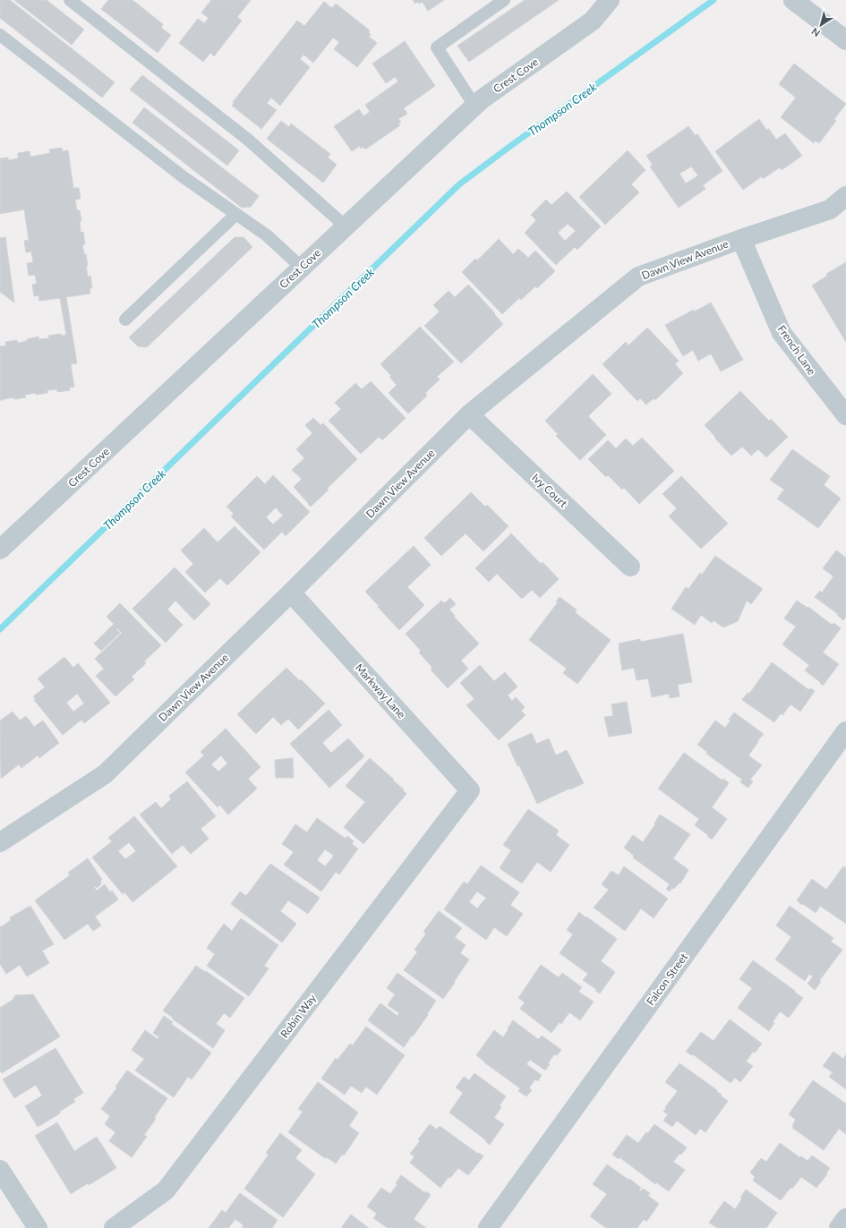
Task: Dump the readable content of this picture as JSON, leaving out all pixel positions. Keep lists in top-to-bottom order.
{
  "streets": {
    "street": [
      "Crest Cove",
      "Dawn View Avenue",
      "French Lane",
      "Ivy Court",
      "Markway Lane",
      "Falcon Street",
      "Robin Way"
    ]
  },
  "crossings": [
    ["Dawn View Avenue", "French Lane"],
    ["Dawn View Avenue", "Ivy Court"],
    ["Dawn View Avenue", "Markway Lane"],
    ["Markway Lane", "Robin Way"]
  ],
  "water": ["Thompson Creek"],
  "north": "bottom left"
}
